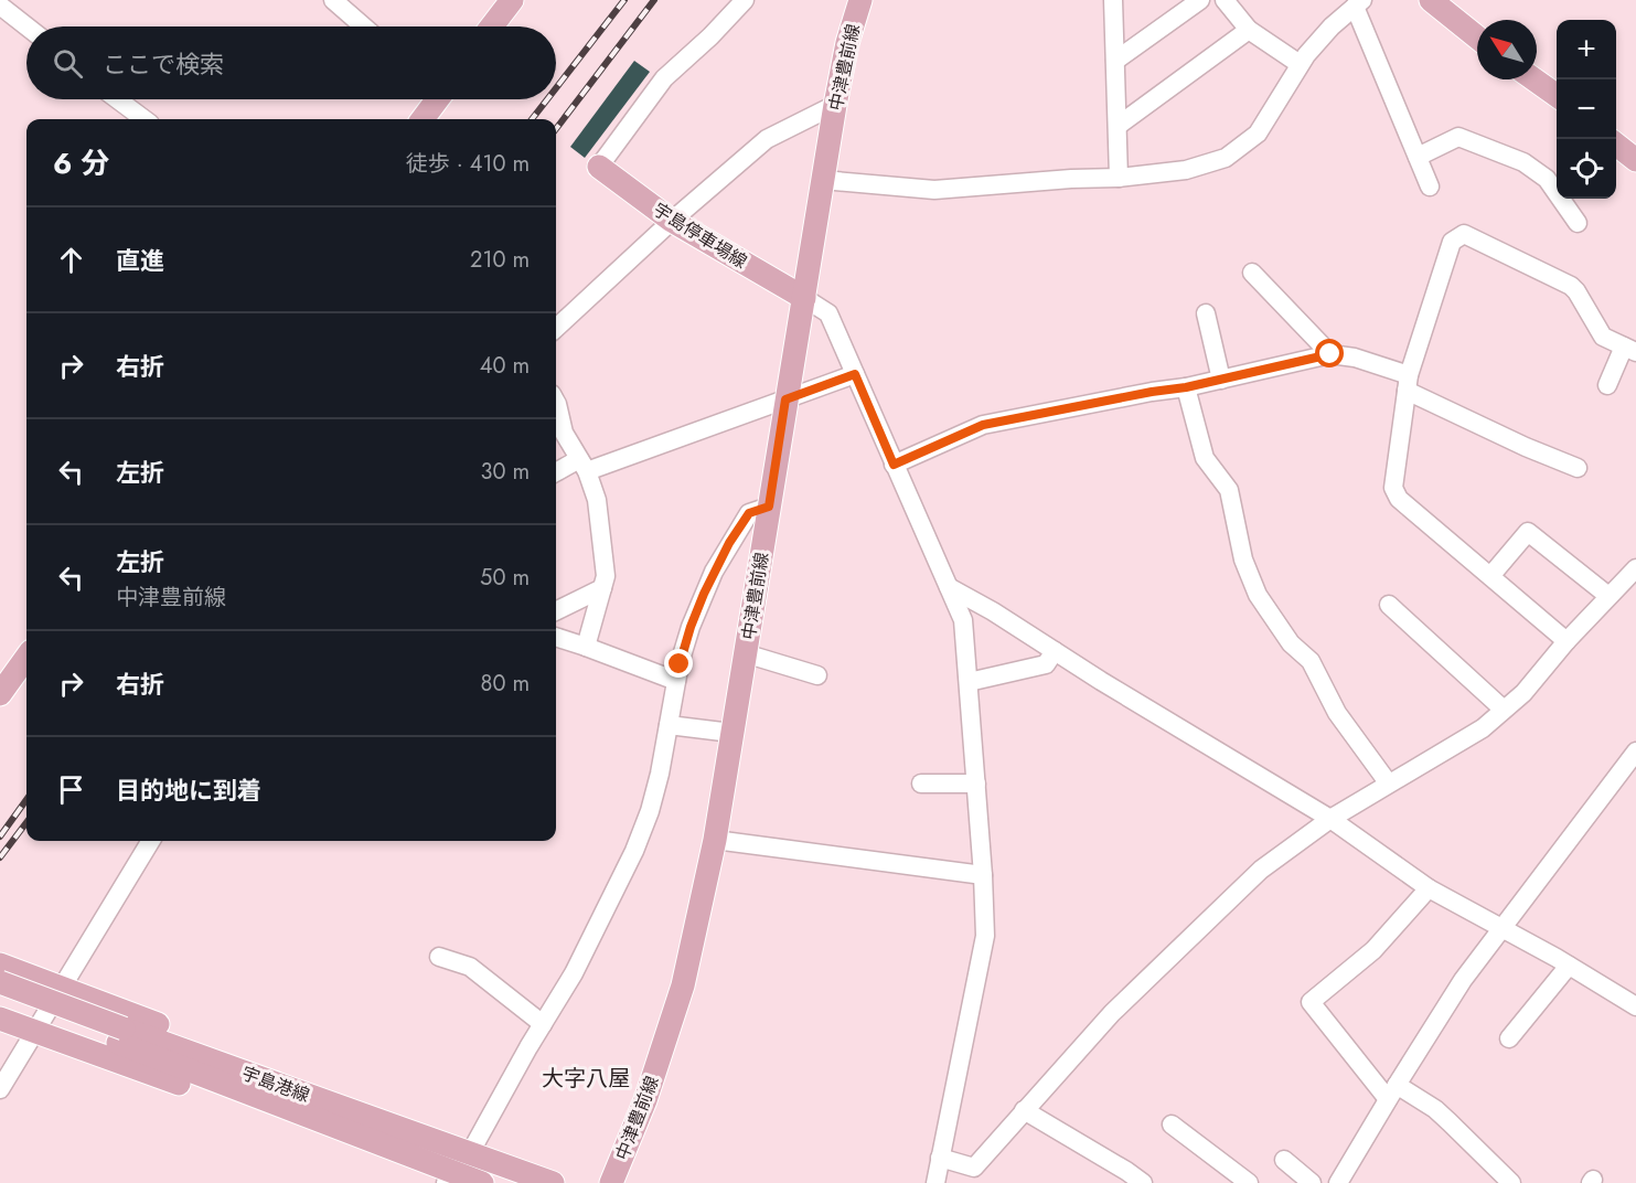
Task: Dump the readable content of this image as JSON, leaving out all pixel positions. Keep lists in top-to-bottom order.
{
  "streets": {
    "main road": ["中津豊前線", "宇島停車場線", "宇島港線"]
  },
  "crossings": [
    ["中津豊前線", "宇島停車場線"]
  ],
  "districts": ["大字八屋"],
  "north": "top left",
  "page": {
    "map_buttons": ["+", "−"],
    "search": "ここで検索",
    "heading": ["6 分", "徒歩 · 410 m"],
    "list": [
      ["直進", "210 m"],
      ["右折", "40 m"],
      ["左折", "30 m"],
      ["左折", "中津豊前線", "50 m"],
      ["右折", "80 m"],
      "目的地に到着"
    ]
  }
}
